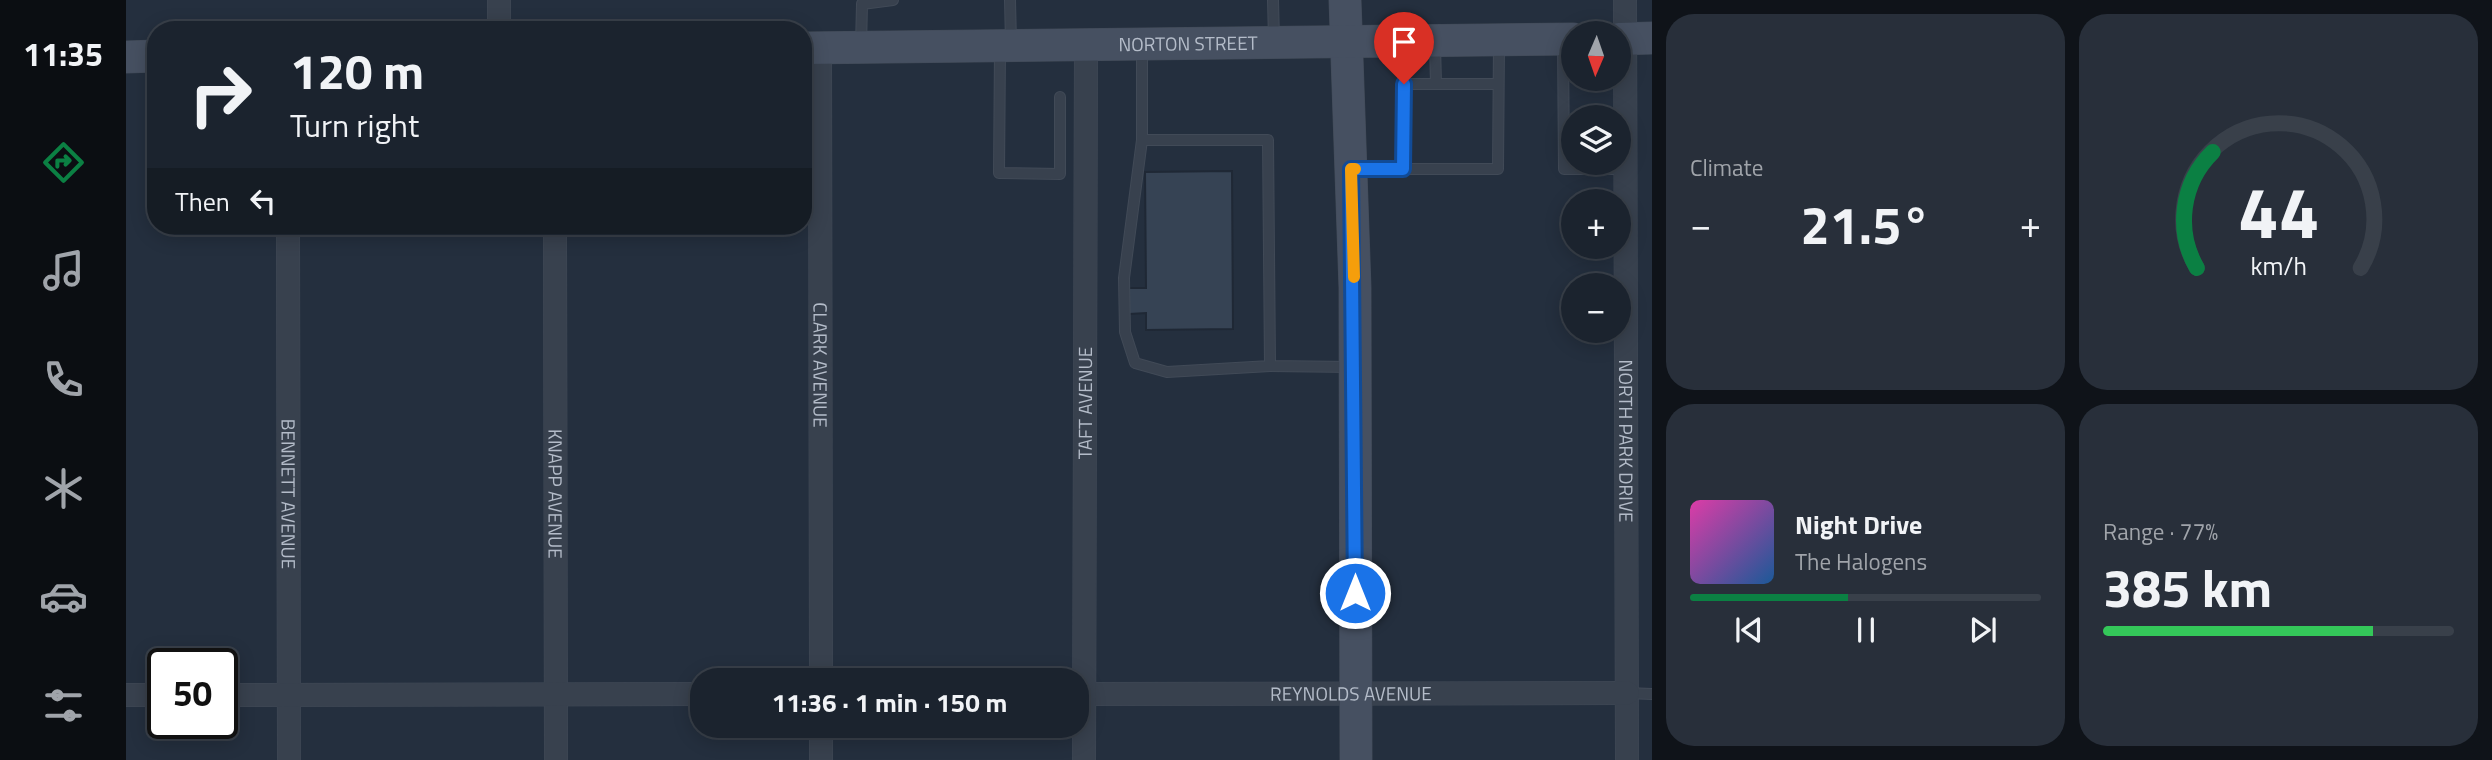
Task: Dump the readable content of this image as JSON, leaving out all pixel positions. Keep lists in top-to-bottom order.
{
  "streets": {
    "main road": ["NORTON STREET"],
    "street": [
      "CLARK AVENUE",
      "TAFT AVENUE",
      "NORTH PARK DRIVE",
      "BENNETT AVENUE",
      "KNAPP AVENUE",
      "REYNOLDS AVENUE"
    ]
  },
  "crossings": [
    ["NORTON STREET", "CLARK AVENUE"],
    ["NORTON STREET", "TAFT AVENUE"],
    ["NORTH PARK DRIVE", "REYNOLDS AVENUE"]
  ],
  "north": "bottom",
  "page": {
    "tabs": "11:35",
    "tile": [
      "Climate",
      ["Range · 77%", "385 km"]
    ],
    "map_buttons": ["+", "−"],
    "turn": ["120 m", "Turn right"],
    "then": "Then",
    "heat": ["−", "21.5°", "+"],
    "song": ["Night Drive", "The Halogens"],
    "limit": "50",
    "trip": "11:36 · 1 min · 150 m",
    "gauge": ["44", "km/h"]
  }
}
